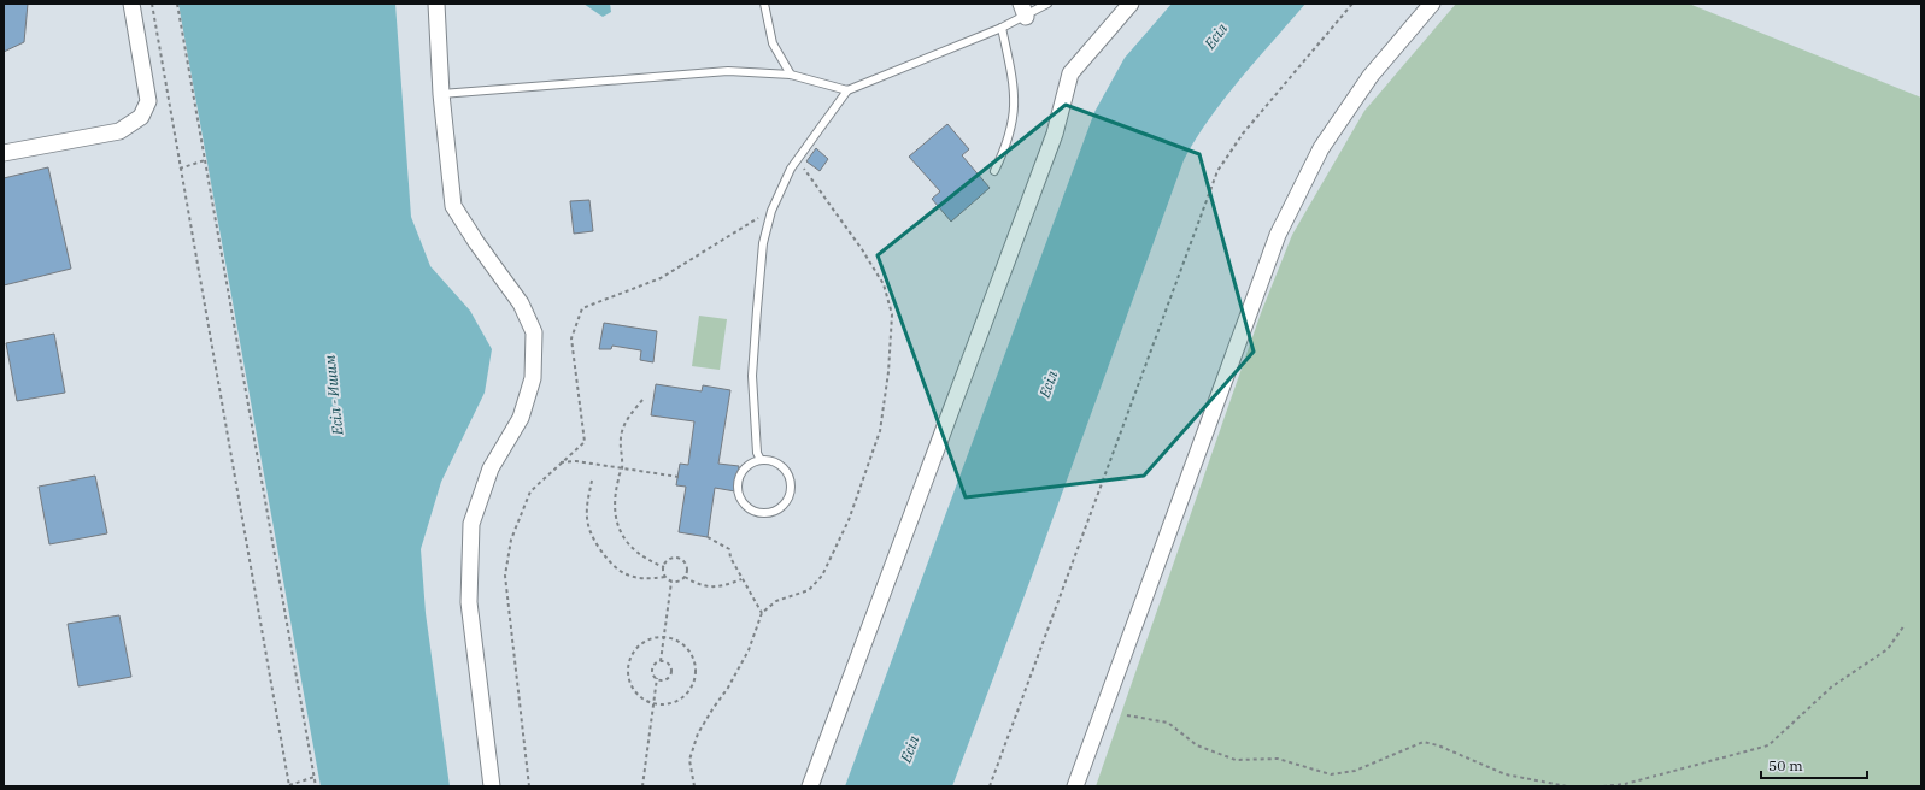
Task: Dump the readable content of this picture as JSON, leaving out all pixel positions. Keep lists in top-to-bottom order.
{
  "water": ["Есіл", "Есіл - Ишим"],
  "scale_bar": "50 m"
}
